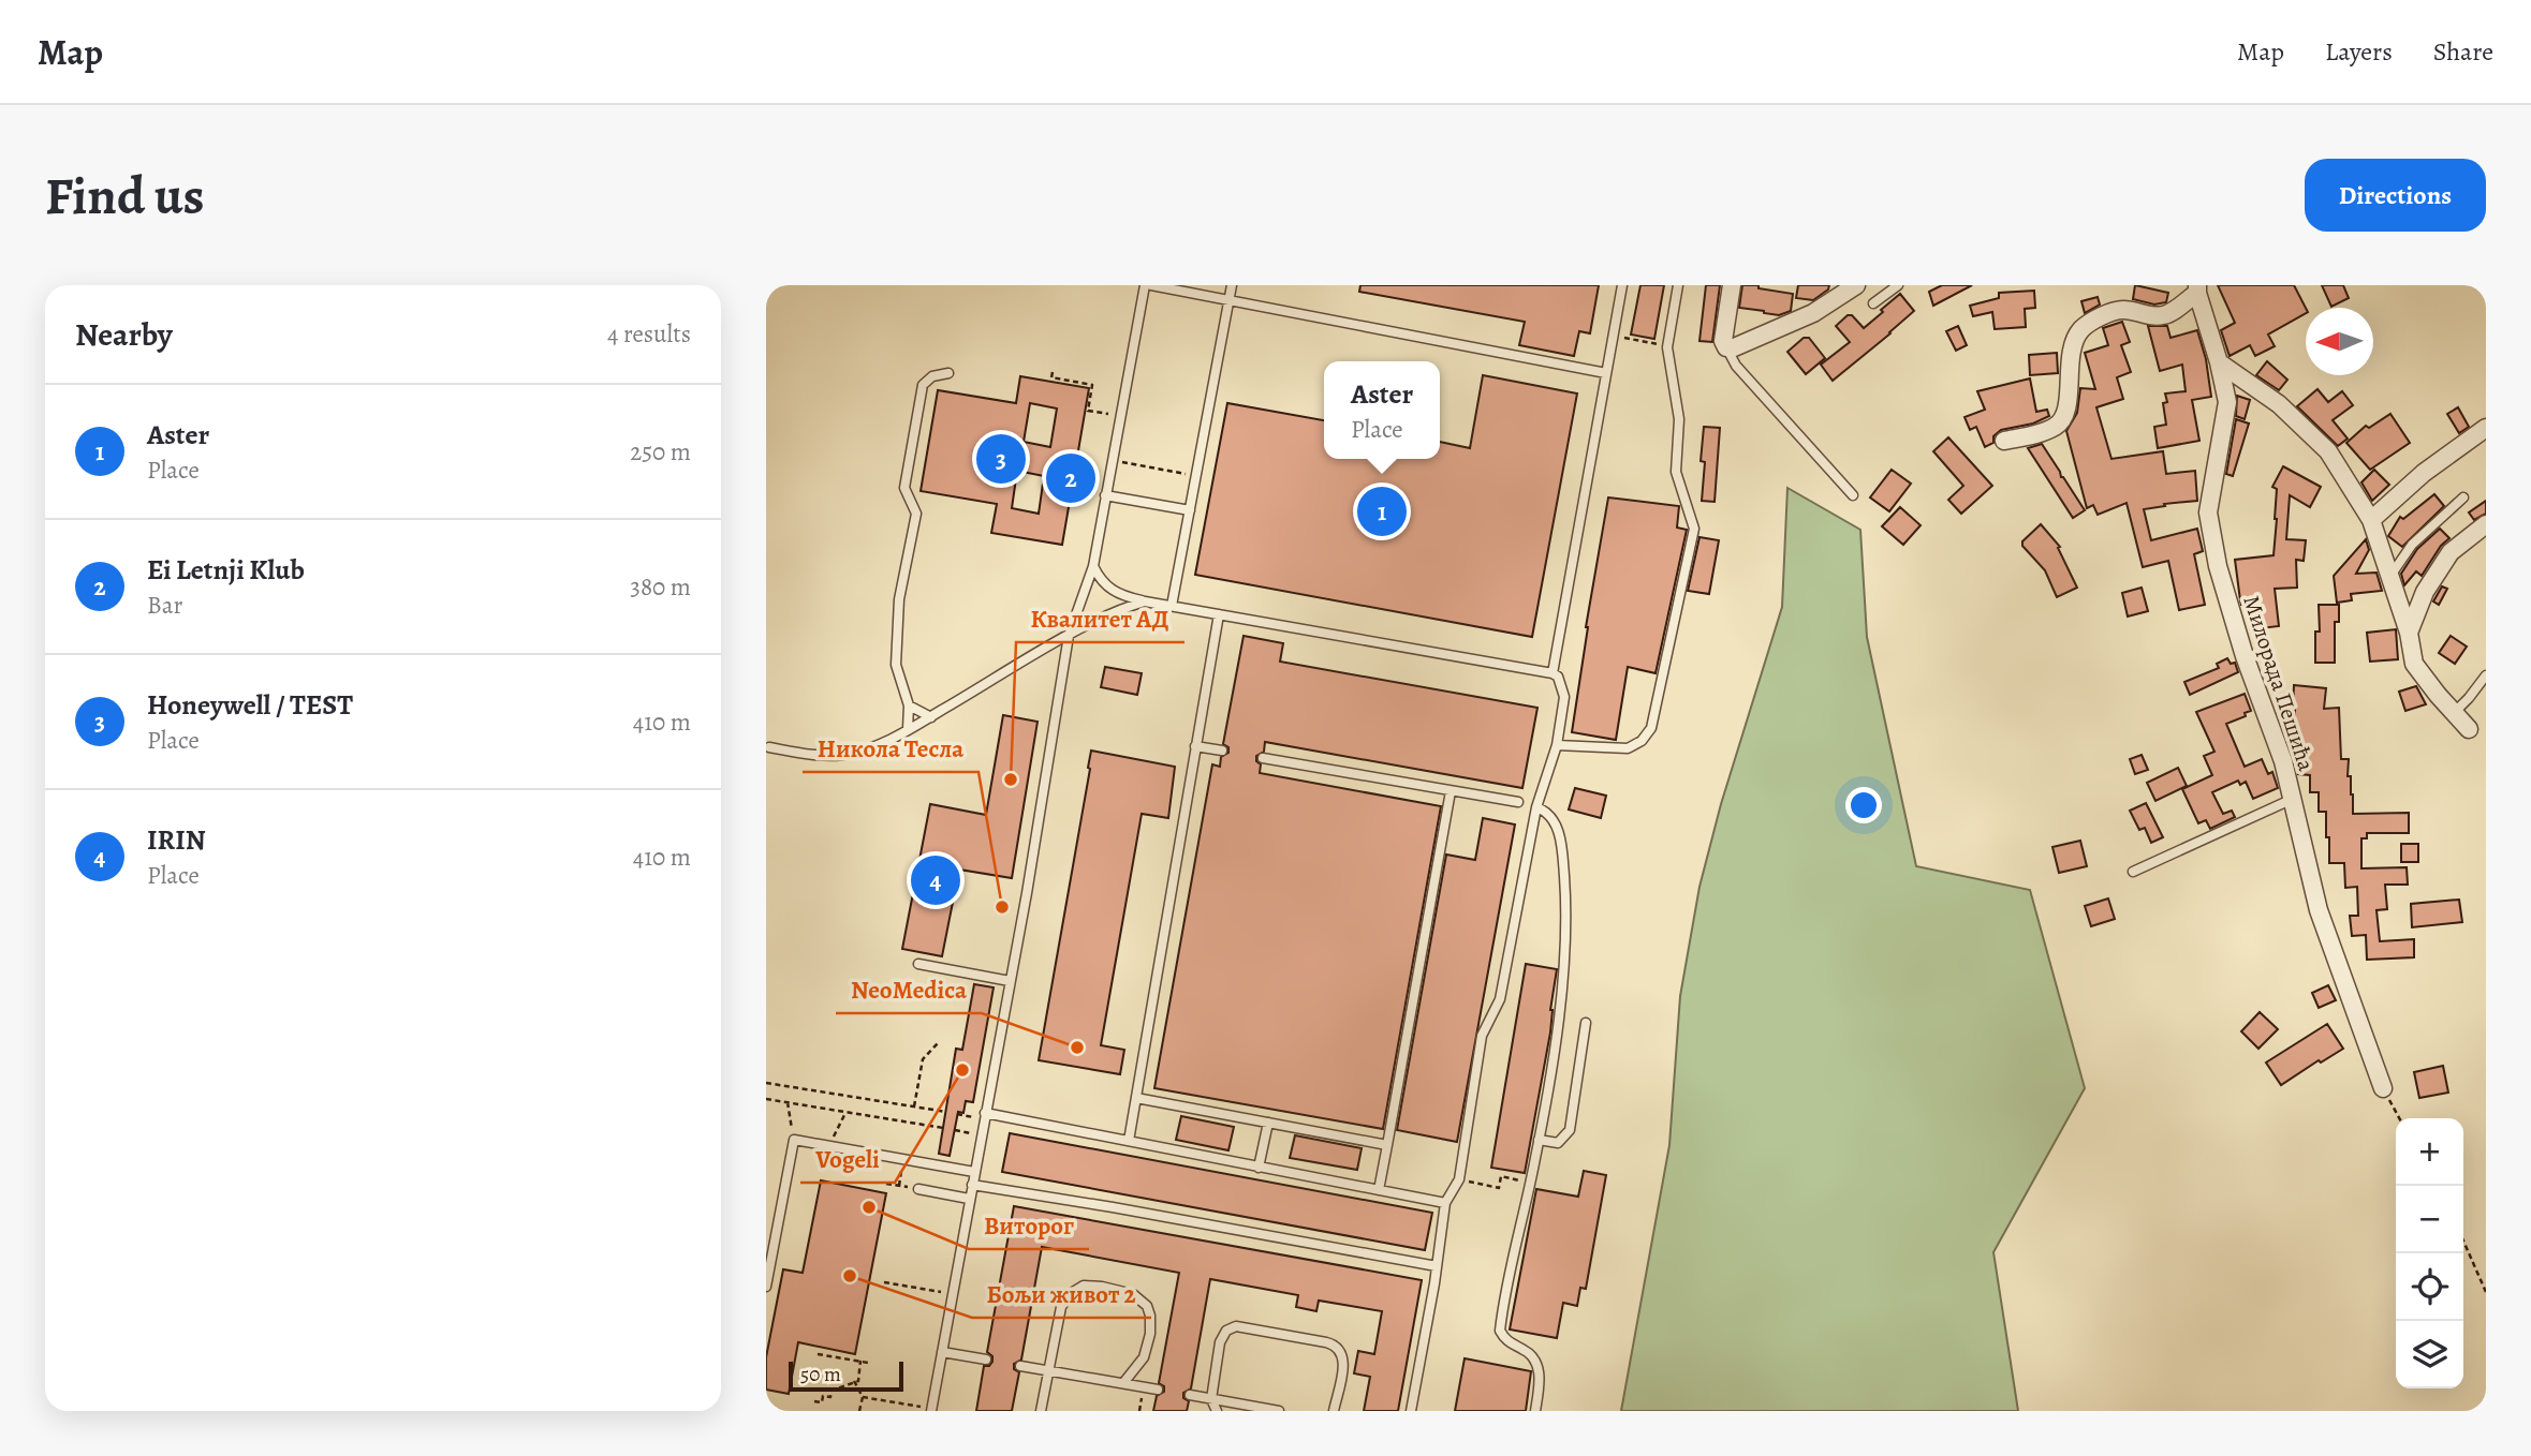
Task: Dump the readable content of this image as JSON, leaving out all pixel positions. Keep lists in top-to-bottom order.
{
  "streets": {
    "street": ["Милорада Пешића"]
  },
  "places": [
    "Квалитет АД",
    "Никола Тесла",
    "NeoMedica",
    "Vogeli",
    "Виторог",
    "Бољи живот 2"
  ],
  "scale_bar": "50 m",
  "north": "left",
  "page": {
    "header": "Map",
    "nav": ["Map", "Layers", "Share"],
    "buttons": "Directions",
    "title": "Find us",
    "heading": ["Nearby", "4 results"],
    "popup": ["Aster", "Place"],
    "list": [
      {
        "mark": "1",
        "name": "Aster",
        "note": "Place",
        "value": "250 m"
      },
      {
        "mark": "2",
        "name": "Ei Letnji Klub",
        "note": "Bar",
        "value": "380 m"
      },
      {
        "mark": "3",
        "name": "Honeywell / TEST",
        "note": "Place",
        "value": "410 m"
      },
      {
        "mark": "4",
        "name": "IRIN",
        "note": "Place",
        "value": "410 m"
      }
    ],
    "pins": [
      "3",
      "2",
      "1",
      "4"
    ],
    "map_buttons": ["+", "−"],
    "scale": "50 m"
  }
}
